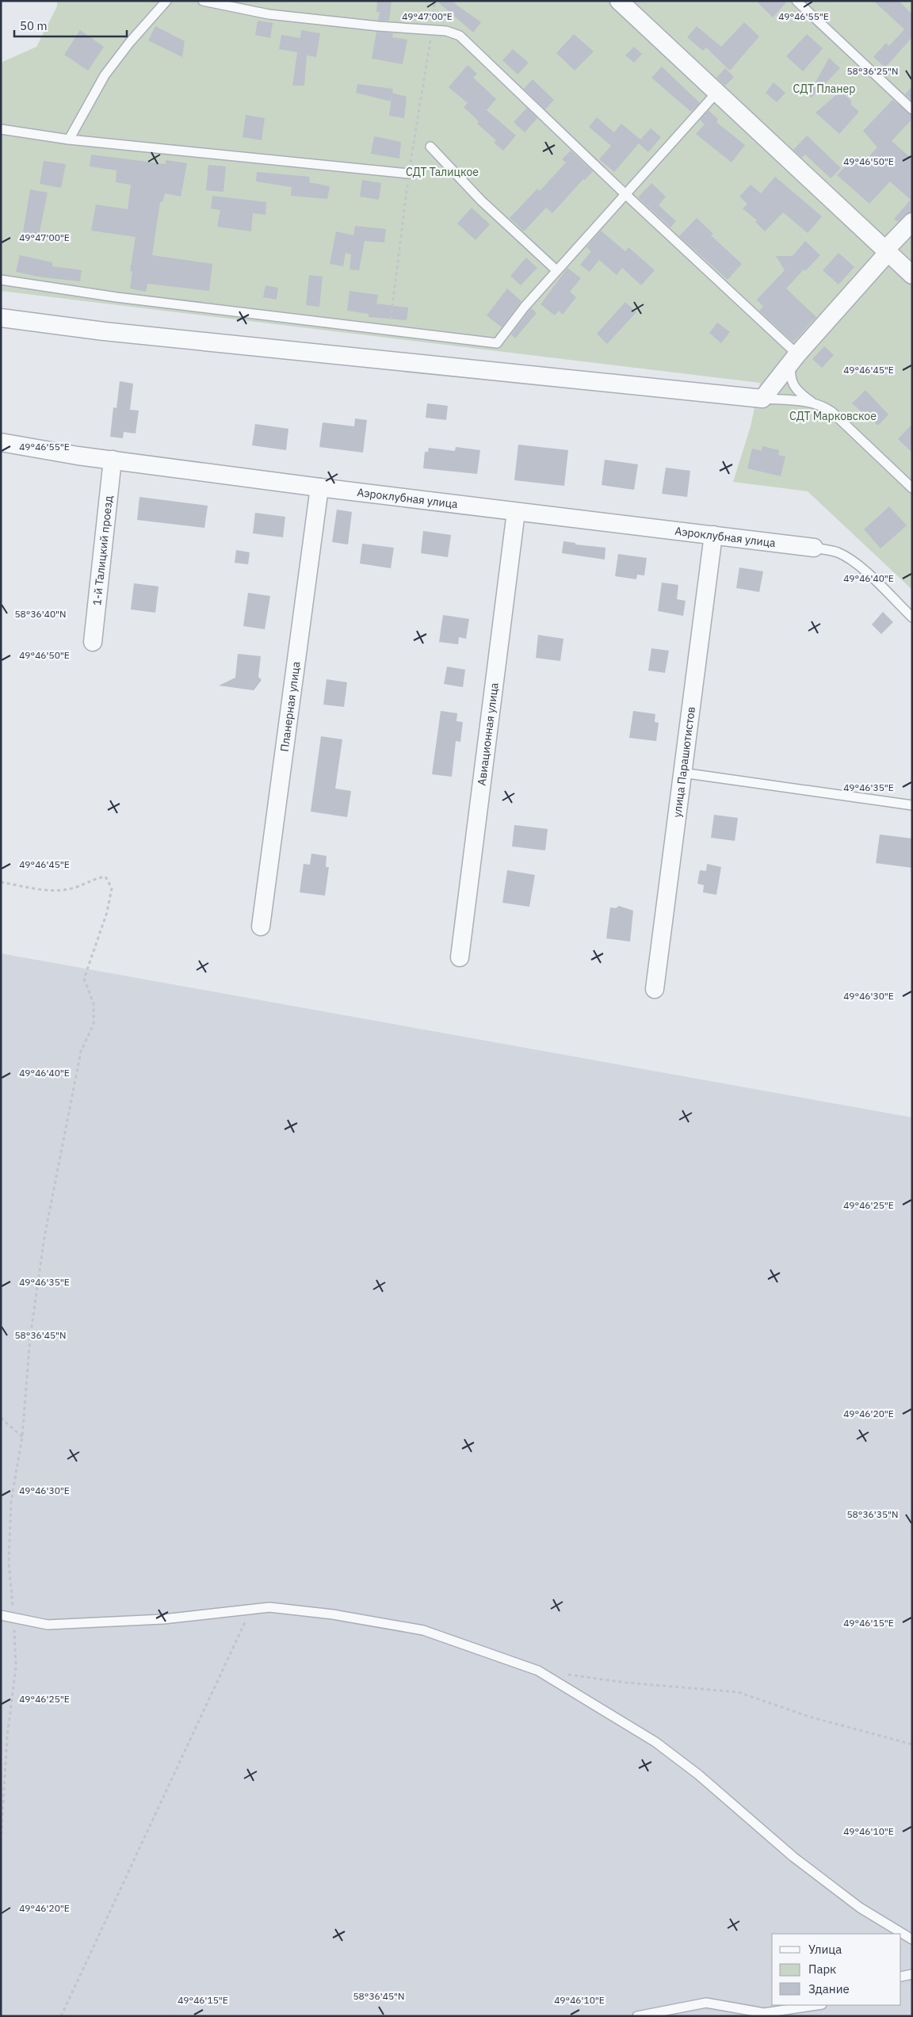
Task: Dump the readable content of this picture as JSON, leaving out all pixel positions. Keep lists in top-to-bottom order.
{
  "streets": {
    "street": [
      "Аэроклубная улица",
      "1-й Талицкий проезд",
      "Планерная улица",
      "Авиационная улица",
      "улица Парашютистов"
    ]
  },
  "crossings": [
    ["Аэроклубная улица", "1-й Талицкий проезд"],
    ["Аэроклубная улица", "Планерная улица"],
    ["Аэроклубная улица", "Авиационная улица"],
    ["Аэроклубная улица", "улица Парашютистов"]
  ],
  "parks": ["СДТ Планер", "СДТ Талицкое", "СДТ Марковское"],
  "legend": ["Улица", "Парк", "Здание"],
  "scale_bar": "50 m",
  "coordinates": [
    "49°47'00\"E",
    "49°46'55\"E",
    "58°36'25\"N",
    "49°46'50\"E",
    "49°46'45\"E",
    "49°46'40\"E",
    "58°36'40\"N",
    "49°46'35\"E",
    "49°46'30\"E",
    "49°46'25\"E",
    "58°36'45\"N",
    "49°46'20\"E",
    "58°36'35\"N",
    "49°46'15\"E",
    "49°46'10\"E"
  ]
}
